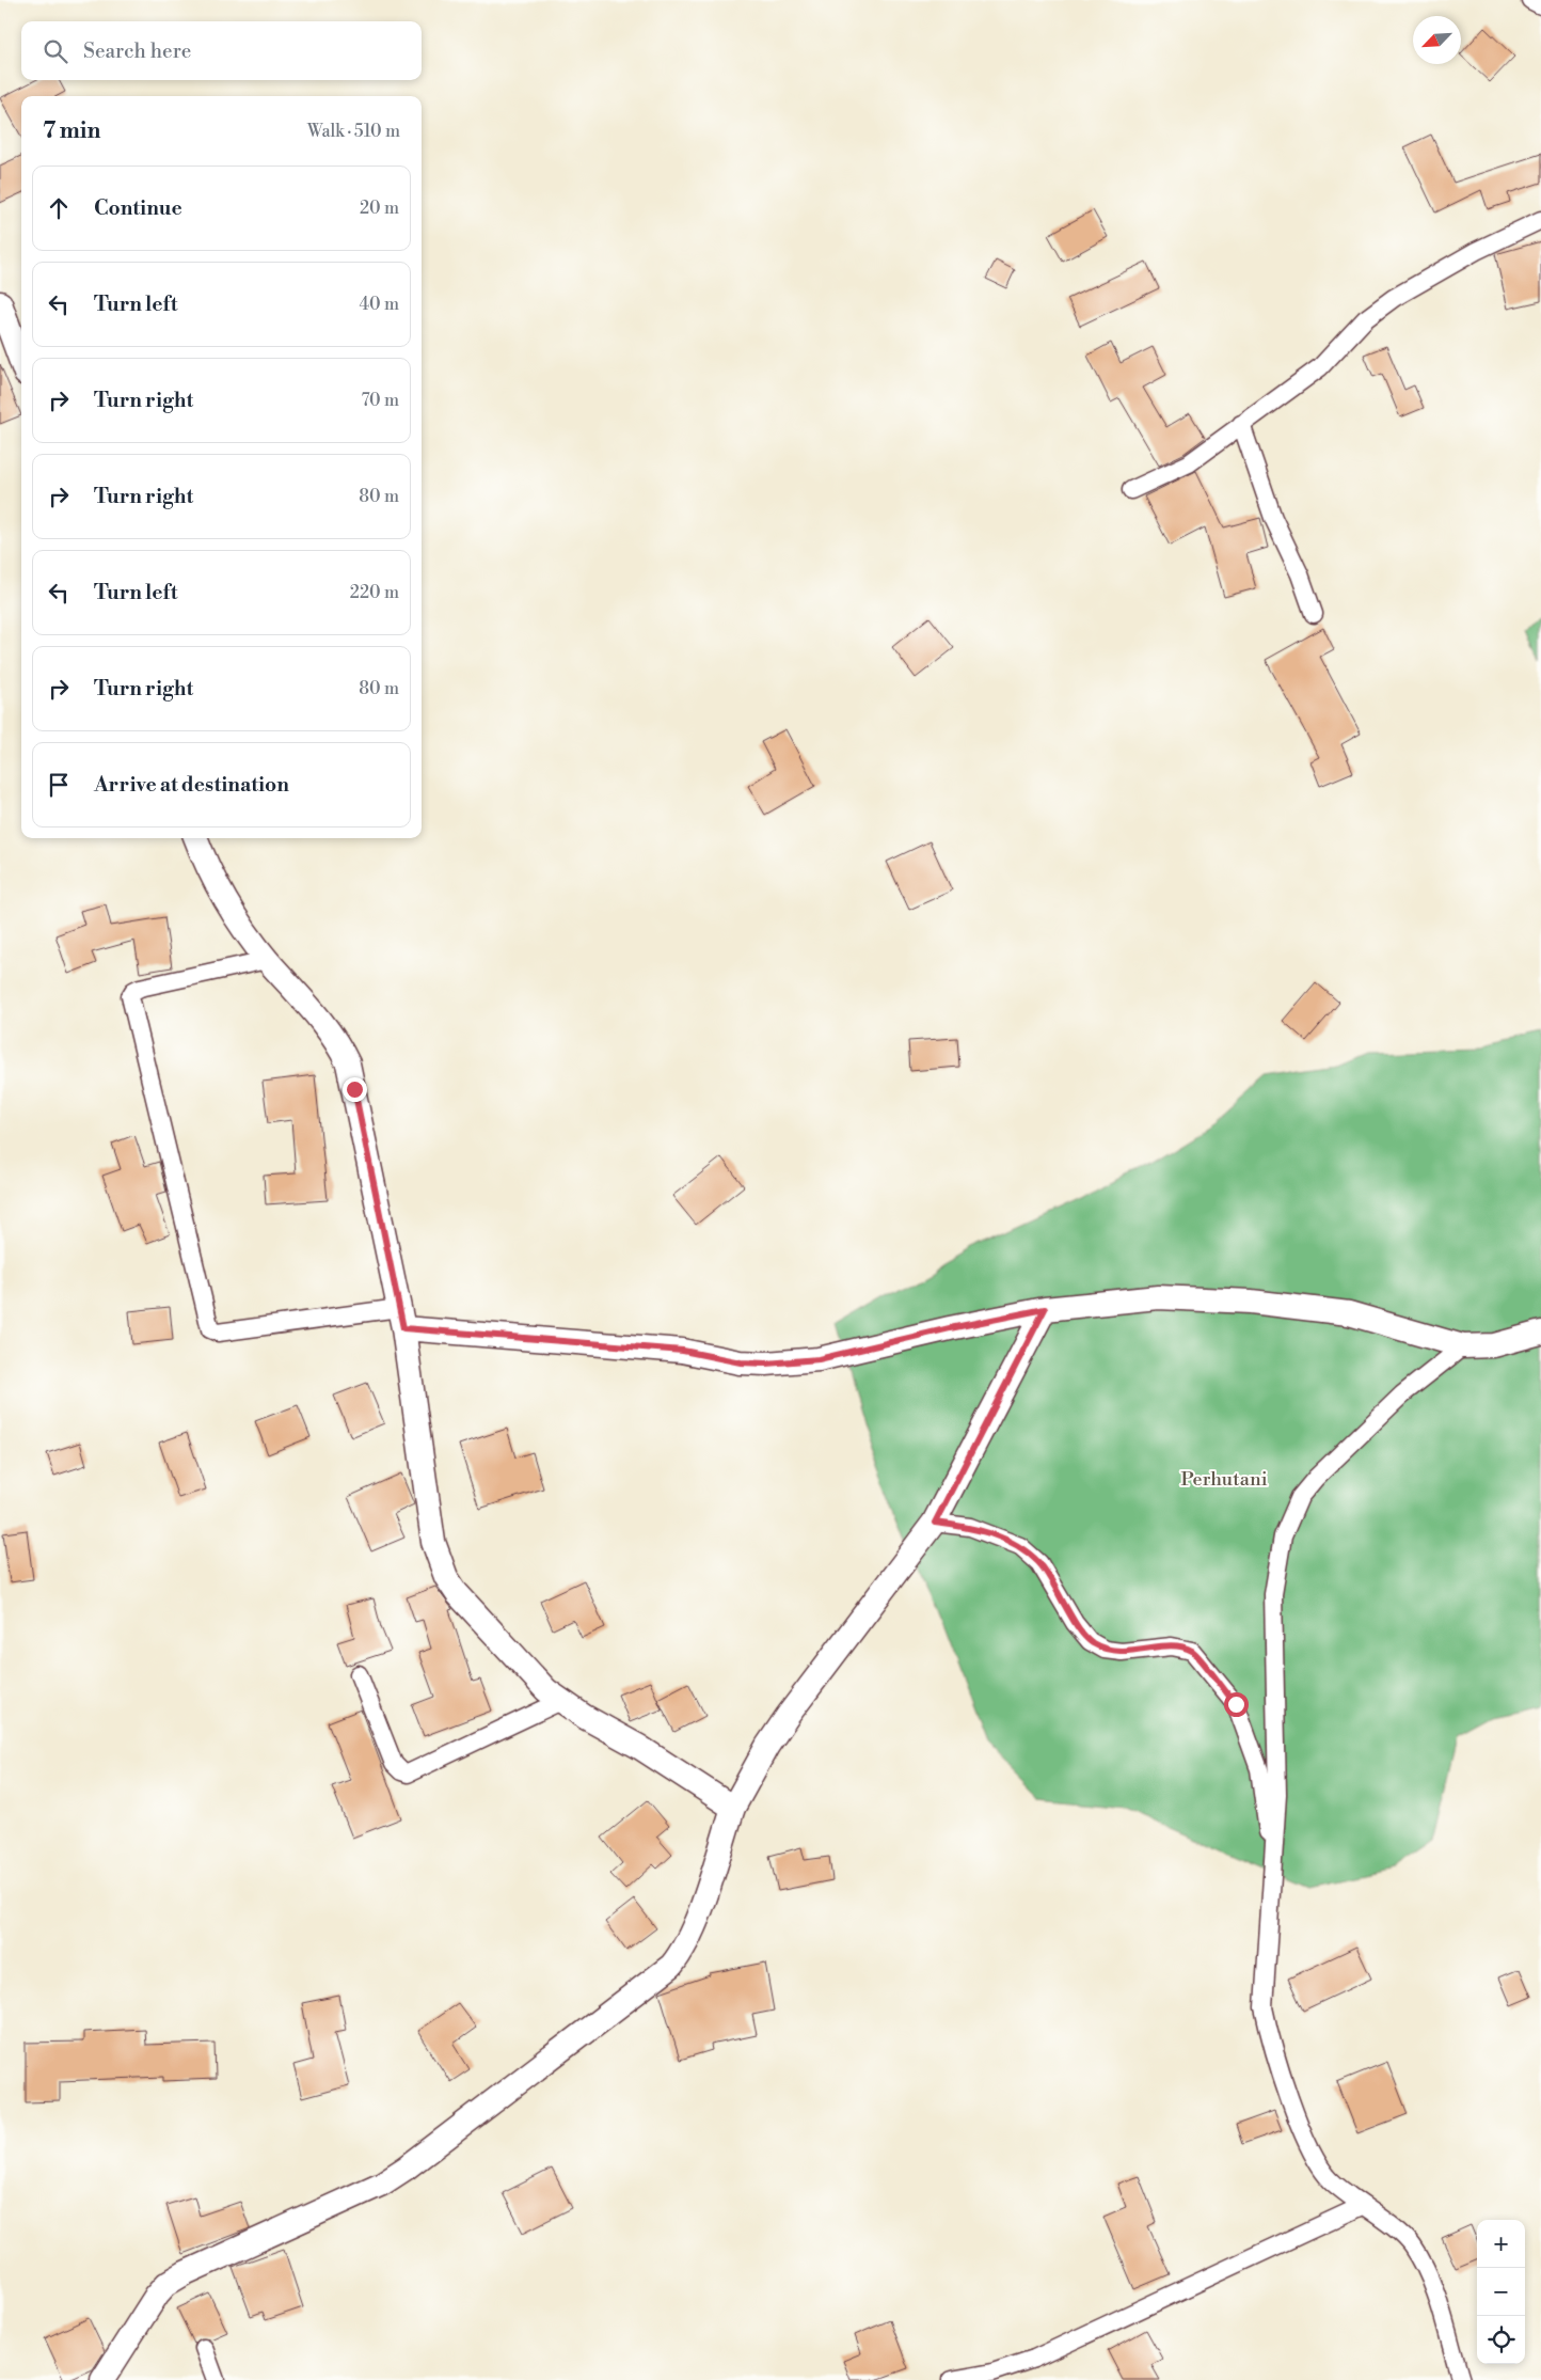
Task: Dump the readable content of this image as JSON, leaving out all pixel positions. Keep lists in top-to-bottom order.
{
  "parks": ["Perhutani"],
  "north": "bottom left",
  "page": {
    "search": "Search here",
    "heading": ["7 min", "Walk · 510 m"],
    "list": [
      ["Continue", "20 m"],
      ["Turn left", "40 m"],
      ["Turn right", "70 m"],
      ["Turn right", "80 m"],
      ["Turn left", "220 m"],
      ["Turn right", "80 m"],
      "Arrive at destination"
    ],
    "map_buttons": ["+", "−"]
  }
}
